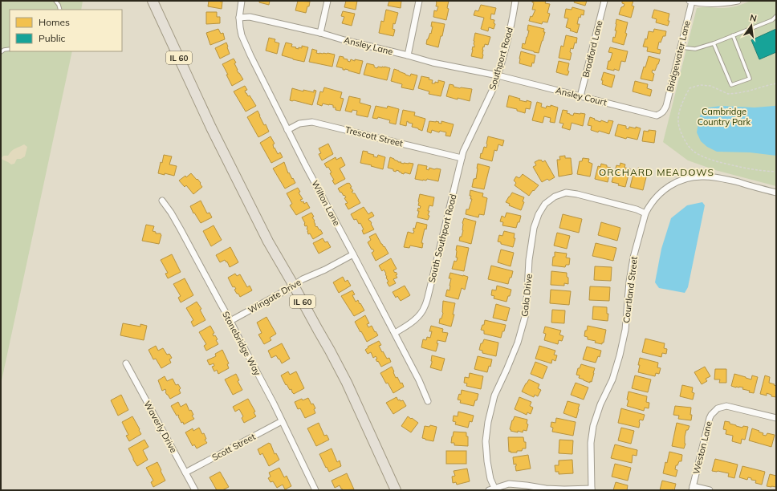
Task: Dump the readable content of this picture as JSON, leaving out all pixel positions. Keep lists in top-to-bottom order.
{
  "streets": {
    "main road": ["IL 60"],
    "street": [
      "Ansley Lane",
      "Bradford Lane",
      "Bridgewater Lane",
      "Southport Road",
      "Ansley Court",
      "Trescott Street",
      "Wilton Lane",
      "South Southport Road",
      "Courtland Street",
      "Gala Drive",
      "Wingate Drive",
      "Stonebridge Way",
      "Waverly Drive",
      "Scott Street",
      "Weston Lane"
    ]
  },
  "crossings": [
    ["Ansley Lane", "Southport Road"],
    ["Ansley Lane", "Ansley Court"],
    ["Ansley Lane", "Wilton Lane"],
    ["Bradford Lane", "Ansley Court"],
    ["Bridgewater Lane", "Ansley Court"],
    ["IL 60", "Wingate Drive"],
    ["Southport Road", "Ansley Court"],
    ["Southport Road", "South Southport Road"],
    ["Trescott Street", "Wilton Lane"],
    ["Trescott Street", "South Southport Road"],
    ["Wilton Lane", "South Southport Road"],
    ["Wilton Lane", "Wingate Drive"],
    ["Courtland Street", "Gala Drive"],
    ["Wingate Drive", "Stonebridge Way"],
    ["Stonebridge Way", "Scott Street"],
    ["Waverly Drive", "Scott Street"]
  ],
  "districts": ["ORCHARD MEADOWS"],
  "parks": ["Cambridge Country Park"],
  "legend": ["Homes", "Public"],
  "north": "top"
}
